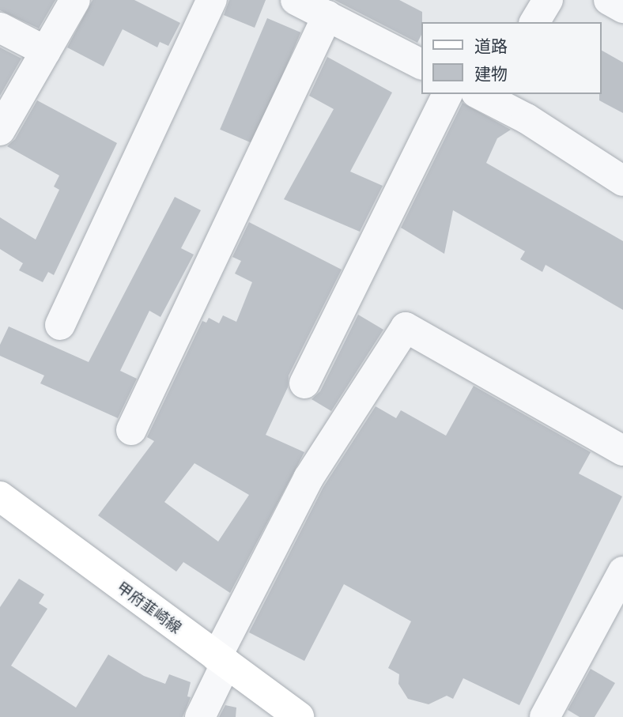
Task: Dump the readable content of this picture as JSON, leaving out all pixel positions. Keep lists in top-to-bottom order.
{
  "streets": {
    "main road": ["甲府韮崎線"]
  },
  "legend": ["道路", "建物"]
}
